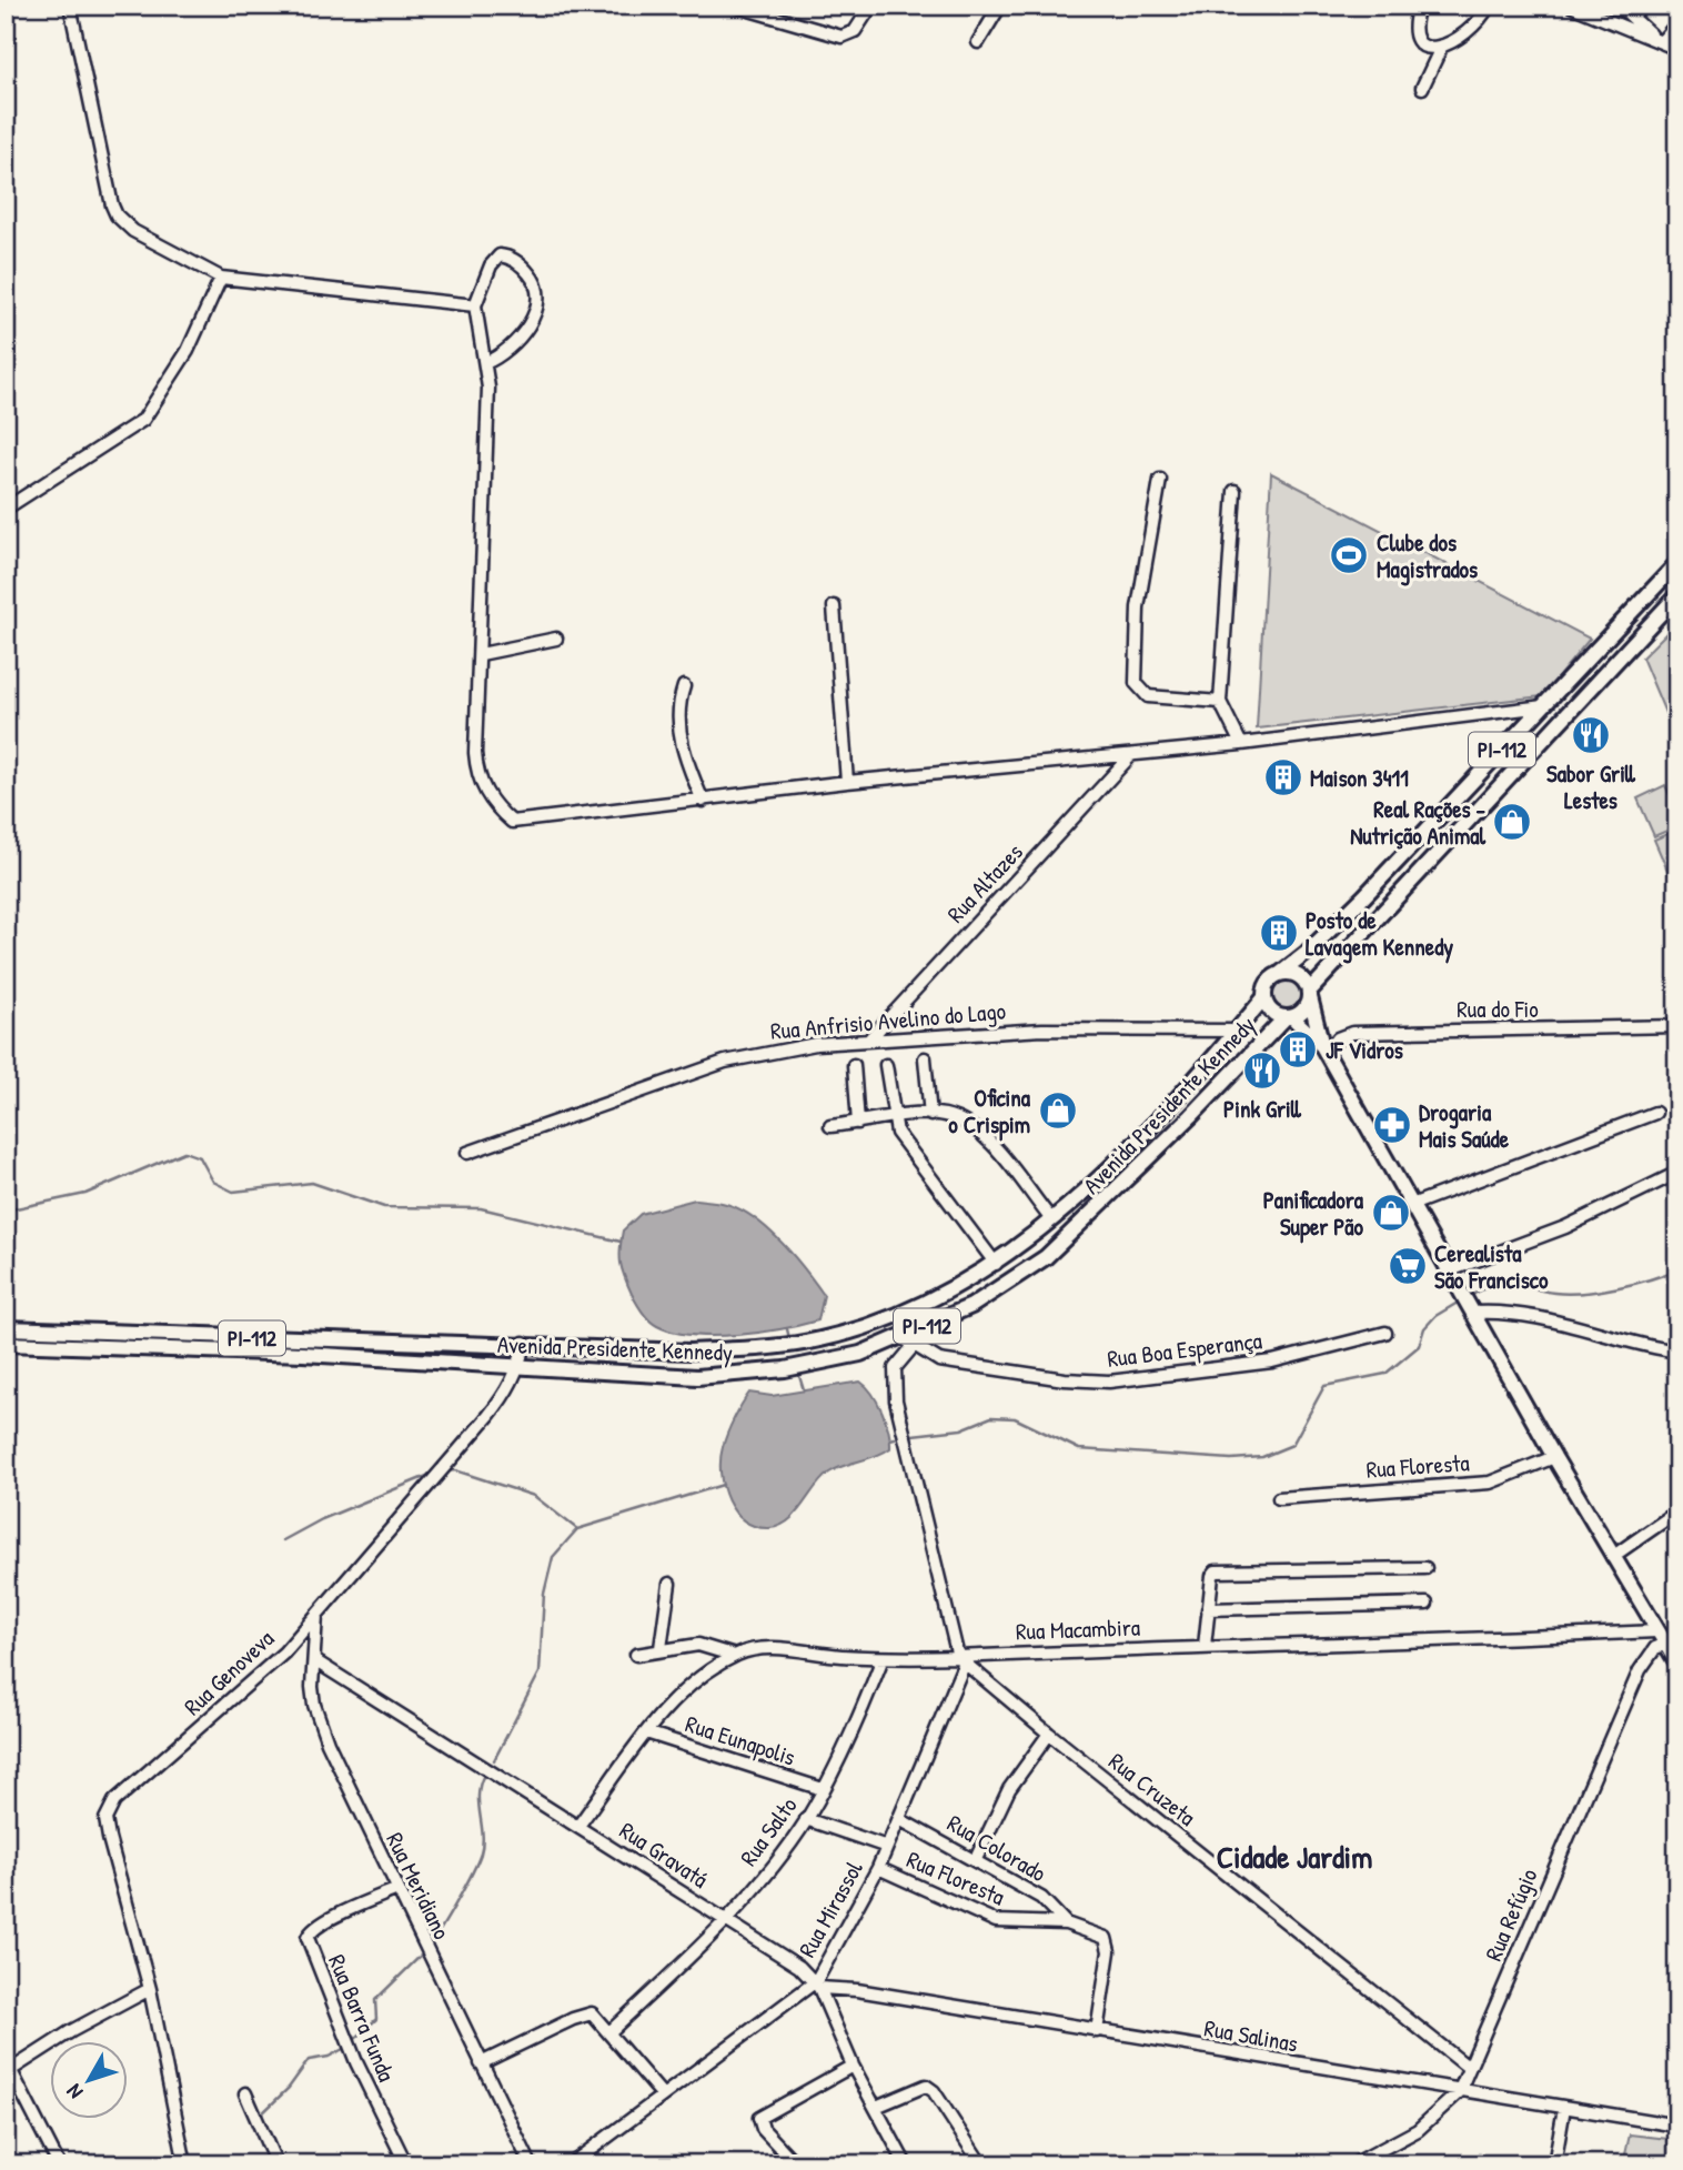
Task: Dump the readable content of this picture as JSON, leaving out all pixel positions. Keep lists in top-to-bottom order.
{
  "streets": {
    "main road": ["PI-112", "Avenida Presidente Kennedy"],
    "street": [
      "Rua Altazes",
      "Rua do Fio",
      "Rua Anfrisio Avelino do Lago",
      "Rua Boa Esperança",
      "Rua Floresta",
      "Rua Macambira",
      "Rua Genoveva",
      "Rua Eunapolis",
      "Rua Cruzeta",
      "Rua Salto",
      "Rua Colorado",
      "Rua Gravatá",
      "Rua Meridiano",
      "Rua Mirassol",
      "Rua Refúgio",
      "Rua Barra Funda",
      "Rua Salinas"
    ]
  },
  "crossings": [
    ["Rua Altazes", "Rua Anfrisio Avelino do Lago"],
    ["Rua Anfrisio Avelino do Lago", "Avenida Presidente Kennedy"],
    ["Avenida Presidente Kennedy", "Rua Boa Esperança"],
    ["Avenida Presidente Kennedy", "Rua Genoveva"],
    ["Rua Floresta", "Rua Cruzeta"],
    ["Rua Floresta", "Rua Colorado"],
    ["Rua Floresta", "Rua Mirassol"],
    ["Rua Floresta", "Rua Salinas"],
    ["Rua Macambira", "Rua Eunapolis"],
    ["Rua Macambira", "Rua Cruzeta"],
    ["Rua Macambira", "Rua Salto"],
    ["Rua Macambira", "Rua Gravatá"],
    ["Rua Macambira", "Rua Mirassol"],
    ["Rua Macambira", "Rua Refúgio"],
    ["Rua Genoveva", "Rua Meridiano"],
    ["Rua Eunapolis", "Rua Salto"],
    ["Rua Cruzeta", "Rua Mirassol"],
    ["Rua Cruzeta", "Rua Refúgio"],
    ["Rua Salto", "Rua Gravatá"],
    ["Rua Colorado", "Rua Mirassol"],
    ["Rua Gravatá", "Rua Meridiano"],
    ["Rua Gravatá", "Rua Mirassol"],
    ["Rua Gravatá", "Rua Salinas"],
    ["Rua Meridiano", "Rua Barra Funda"],
    ["Rua Mirassol", "Rua Salinas"],
    ["Rua Refúgio", "Rua Salinas"]
  ],
  "districts": ["Cidade Jardim"],
  "places": {
    "sports": ["Clube dos Magistrados"],
    "restaurant": ["Sabor Grill Lestes", "Pink Grill"],
    "building": ["Maison 3411", "Posto de Lavagem Kennedy", "JF Vidros"],
    "shop": ["Real Rações - Nutrição Animal", "Oficina o Crispim", "Panificadora Super Pão"],
    "pharmacy": ["Drogaria Mais Saúde"],
    "supermarket": ["Cerealista São Francisco"]
  },
  "north": "bottom left"
}
